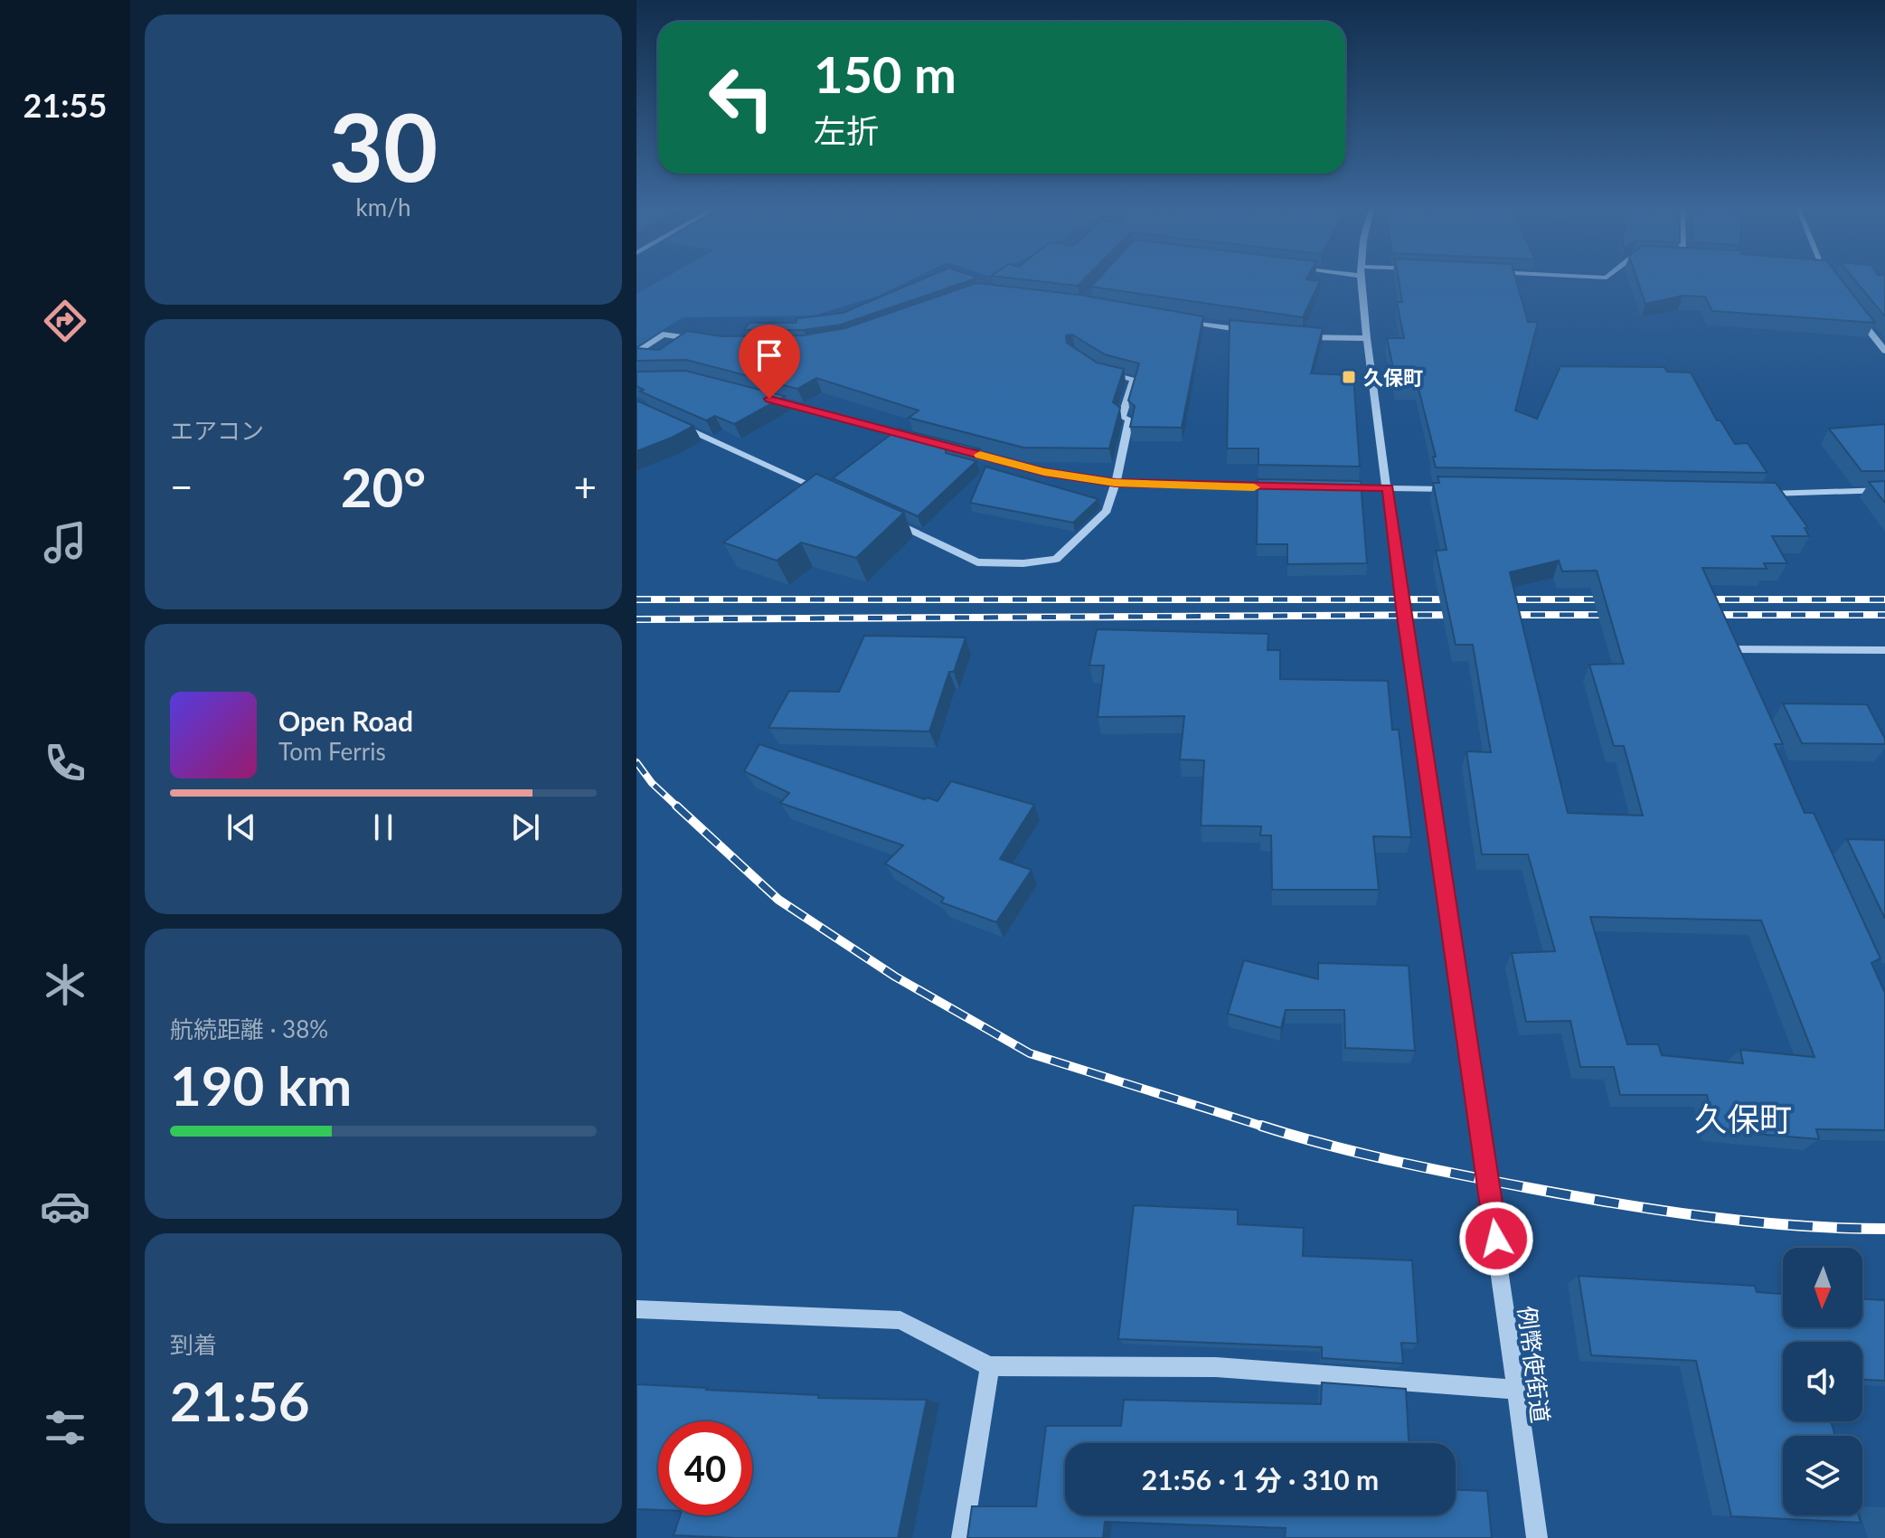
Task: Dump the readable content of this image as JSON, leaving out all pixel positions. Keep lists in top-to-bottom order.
{
  "streets": {
    "street": ["例幣使街道"]
  },
  "districts": ["久保町"],
  "places": {
    "transit": ["久保町"]
  },
  "north": "bottom",
  "page": {
    "tabs": "21:55",
    "tile": [
      ["30", "km/h"],
      "エアコン",
      ["航続距離 · 38%", "190 km"],
      ["到着", "21:56"]
    ],
    "turn": ["150 m", "左折"],
    "heat": ["−", "20°", "+"],
    "song": ["Open Road", "Tom Ferris"],
    "limit": "40",
    "trip": "21:56 · 1 分 · 310 m"
  }
}
